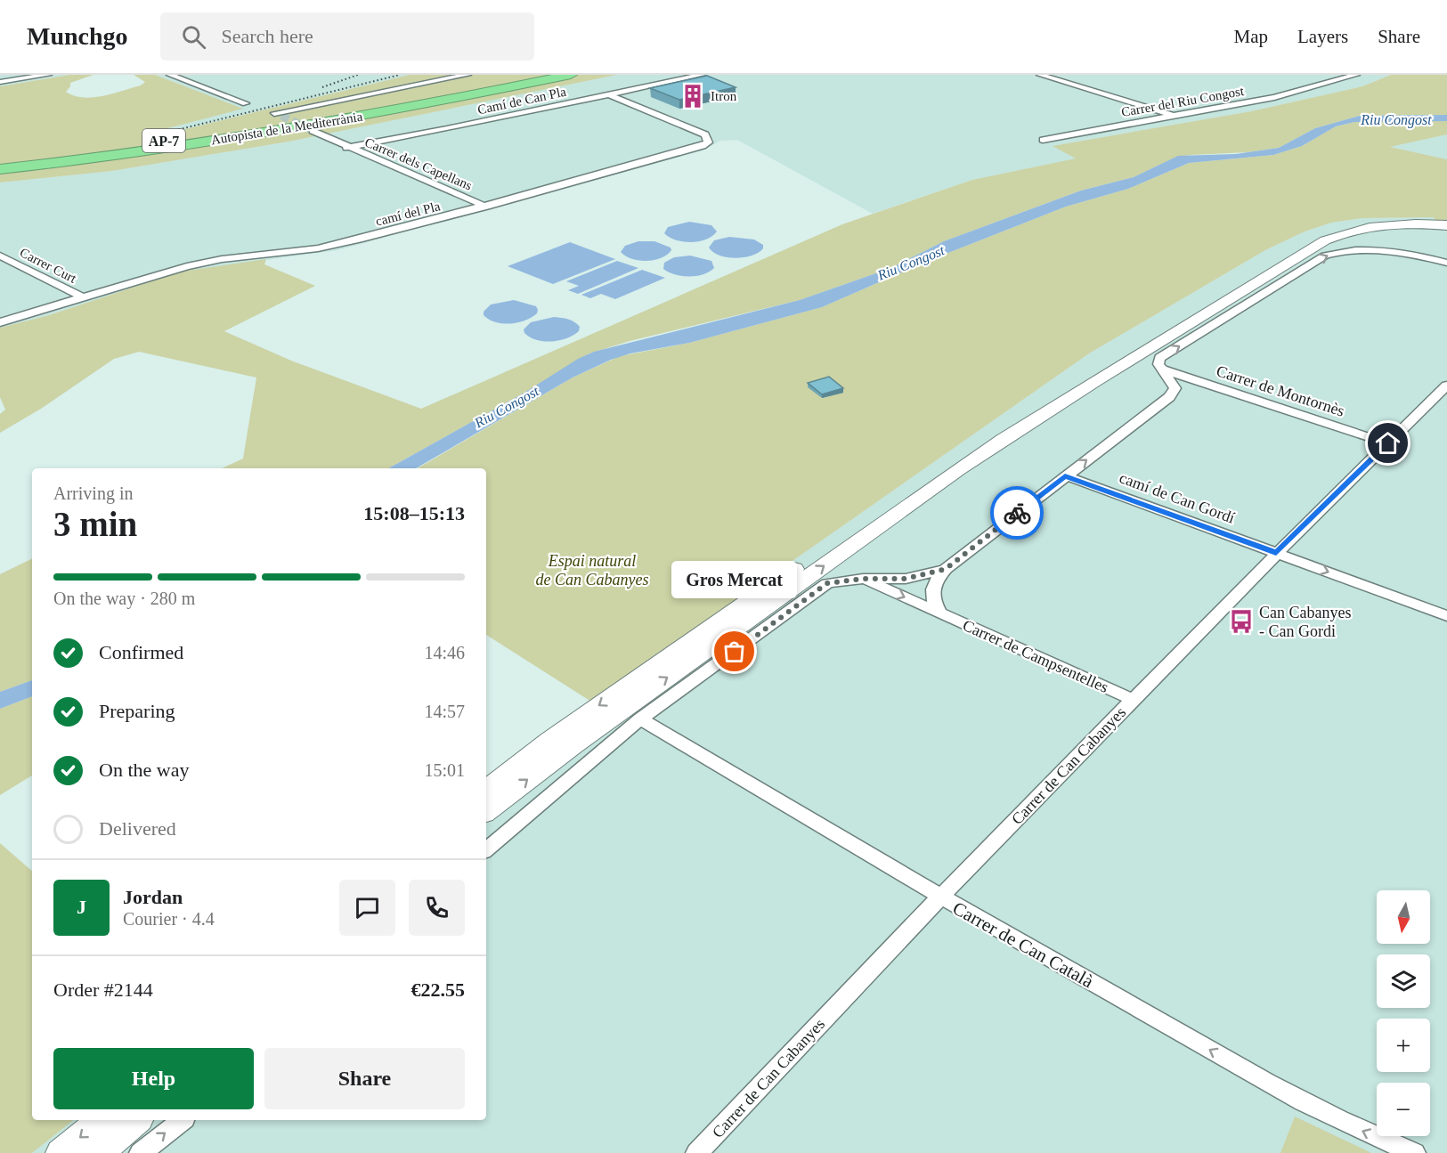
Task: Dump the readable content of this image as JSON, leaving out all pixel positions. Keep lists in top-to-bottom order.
{
  "streets": {
    "highway": ["Autopista de la Mediterrània", "AP-7"],
    "street": [
      "Camí de Can Pla",
      "Carrer del Riu Congost",
      "Carrer dels Capellans",
      "camí del Pla",
      "Carrer Curt",
      "Carrer de Montornès",
      "camí de Can Gordí",
      "Carrer de Campsentelles",
      "Carrer de Can Cabanyes",
      "Carrer de Can Català"
    ]
  },
  "crossings": [
    ["Camí de Can Pla", "Carrer dels Capellans"],
    ["Camí de Can Pla", "camí del Pla"],
    ["Carrer dels Capellans", "camí del Pla"],
    ["camí del Pla", "Carrer Curt"],
    ["Carrer de Montornès", "Carrer de Can Cabanyes"],
    ["camí de Can Gordí", "Carrer de Can Cabanyes"],
    ["Carrer de Campsentelles", "Carrer de Can Cabanyes"],
    ["Carrer de Can Cabanyes", "Carrer de Can Català"]
  ],
  "one_way": ["camí de Can Gordí", "Carrer de Can Català"],
  "water": ["Riu Congost"],
  "parks": ["Espai natural de Can Cabanyes"],
  "places": {
    "building": ["Itron"],
    "bus stop": ["Can Cabanyes - Can Gordi"],
    "other": ["Gros Mercat"]
  },
  "north": "bottom",
  "page": {
    "header": "Munchgo",
    "search": "Search here",
    "nav": ["Map", "Layers", "Share"],
    "heading": ["3 min", "Arriving in", "15:08–15:13"],
    "panel": [
      "Jordan",
      "Courier · 4.4",
      "Order #2144",
      "€22.55"
    ],
    "bar": "On the way · 280 m",
    "bubble": "Gros Mercat",
    "list": [
      ["Confirmed", "14:46"],
      ["Preparing", "14:57"],
      ["On the way", "15:01"],
      "Delivered"
    ],
    "round": "J",
    "map_buttons": ["+", "−"],
    "buttons": ["Help", "Share"]
  }
}
